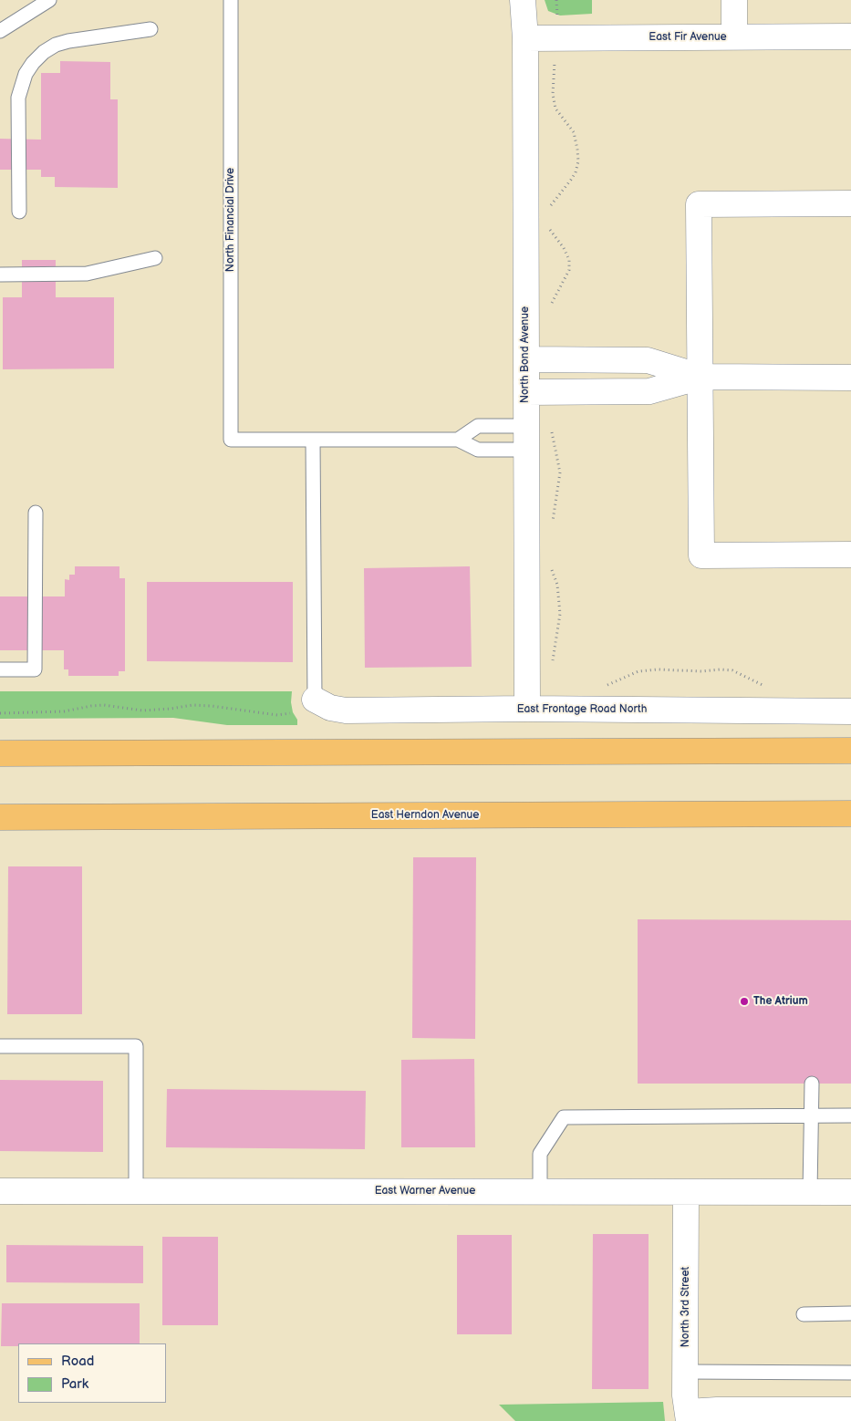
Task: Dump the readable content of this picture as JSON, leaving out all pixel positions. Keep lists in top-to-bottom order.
{
  "streets": {
    "main road": ["East Herndon Avenue"],
    "street": [
      "East Fir Avenue",
      "North Bond Avenue",
      "East Frontage Road North",
      "East Warner Avenue",
      "North 3rd Street"
    ],
    "lane": ["North Financial Drive"]
  },
  "crossings": [
    ["East Fir Avenue", "North Bond Avenue"],
    ["North Bond Avenue", "East Frontage Road North"],
    ["East Warner Avenue", "North 3rd Street"]
  ],
  "places": ["The Atrium"],
  "legend": ["Road", "Park"]
}
